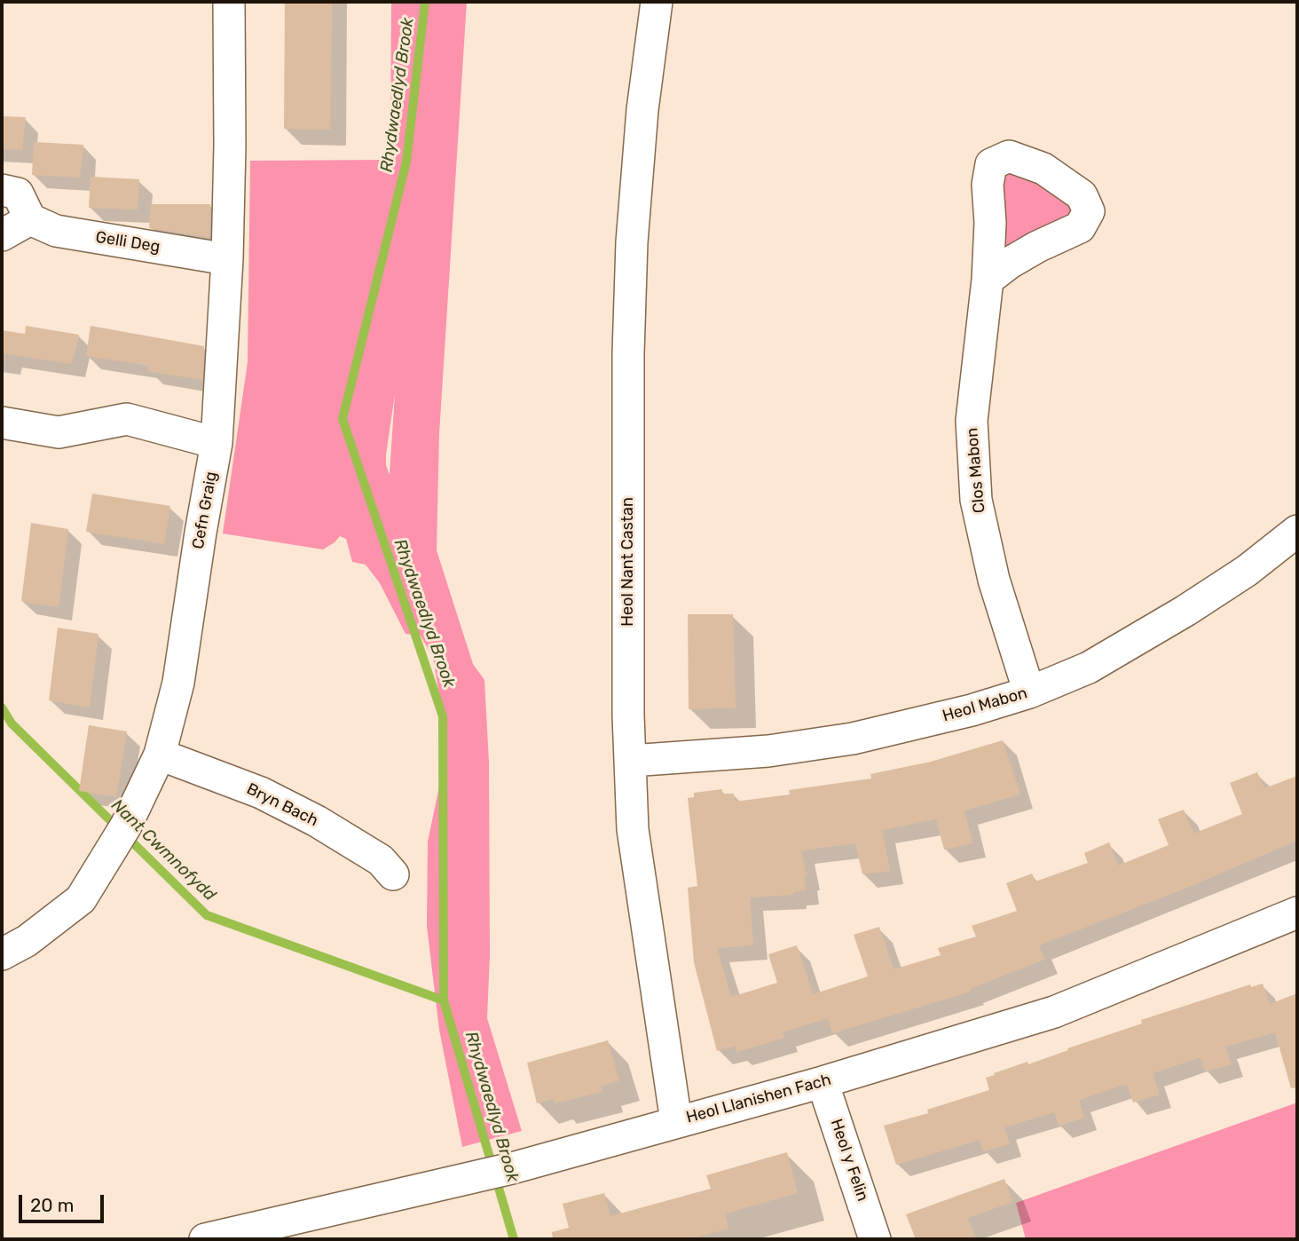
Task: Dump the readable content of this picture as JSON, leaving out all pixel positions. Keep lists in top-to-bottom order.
{
  "streets": {
    "street": [
      "Gelli Deg",
      "Clos Mabon",
      "Cefn Graig",
      "Heol Nant Castan",
      "Heol Mabon",
      "Bryn Bach",
      "Heol Llanishen Fach",
      "Heol y Felin"
    ]
  },
  "crossings": [
    ["Gelli Deg", "Cefn Graig"],
    ["Clos Mabon", "Heol Mabon"],
    ["Cefn Graig", "Bryn Bach"],
    ["Heol Nant Castan", "Heol Mabon"],
    ["Heol Nant Castan", "Heol Llanishen Fach"],
    ["Heol Llanishen Fach", "Heol y Felin"]
  ],
  "water": ["Rhydwaedlyd Brook", "Nant Cwmnofydd"],
  "scale_bar": "20 m"
}
